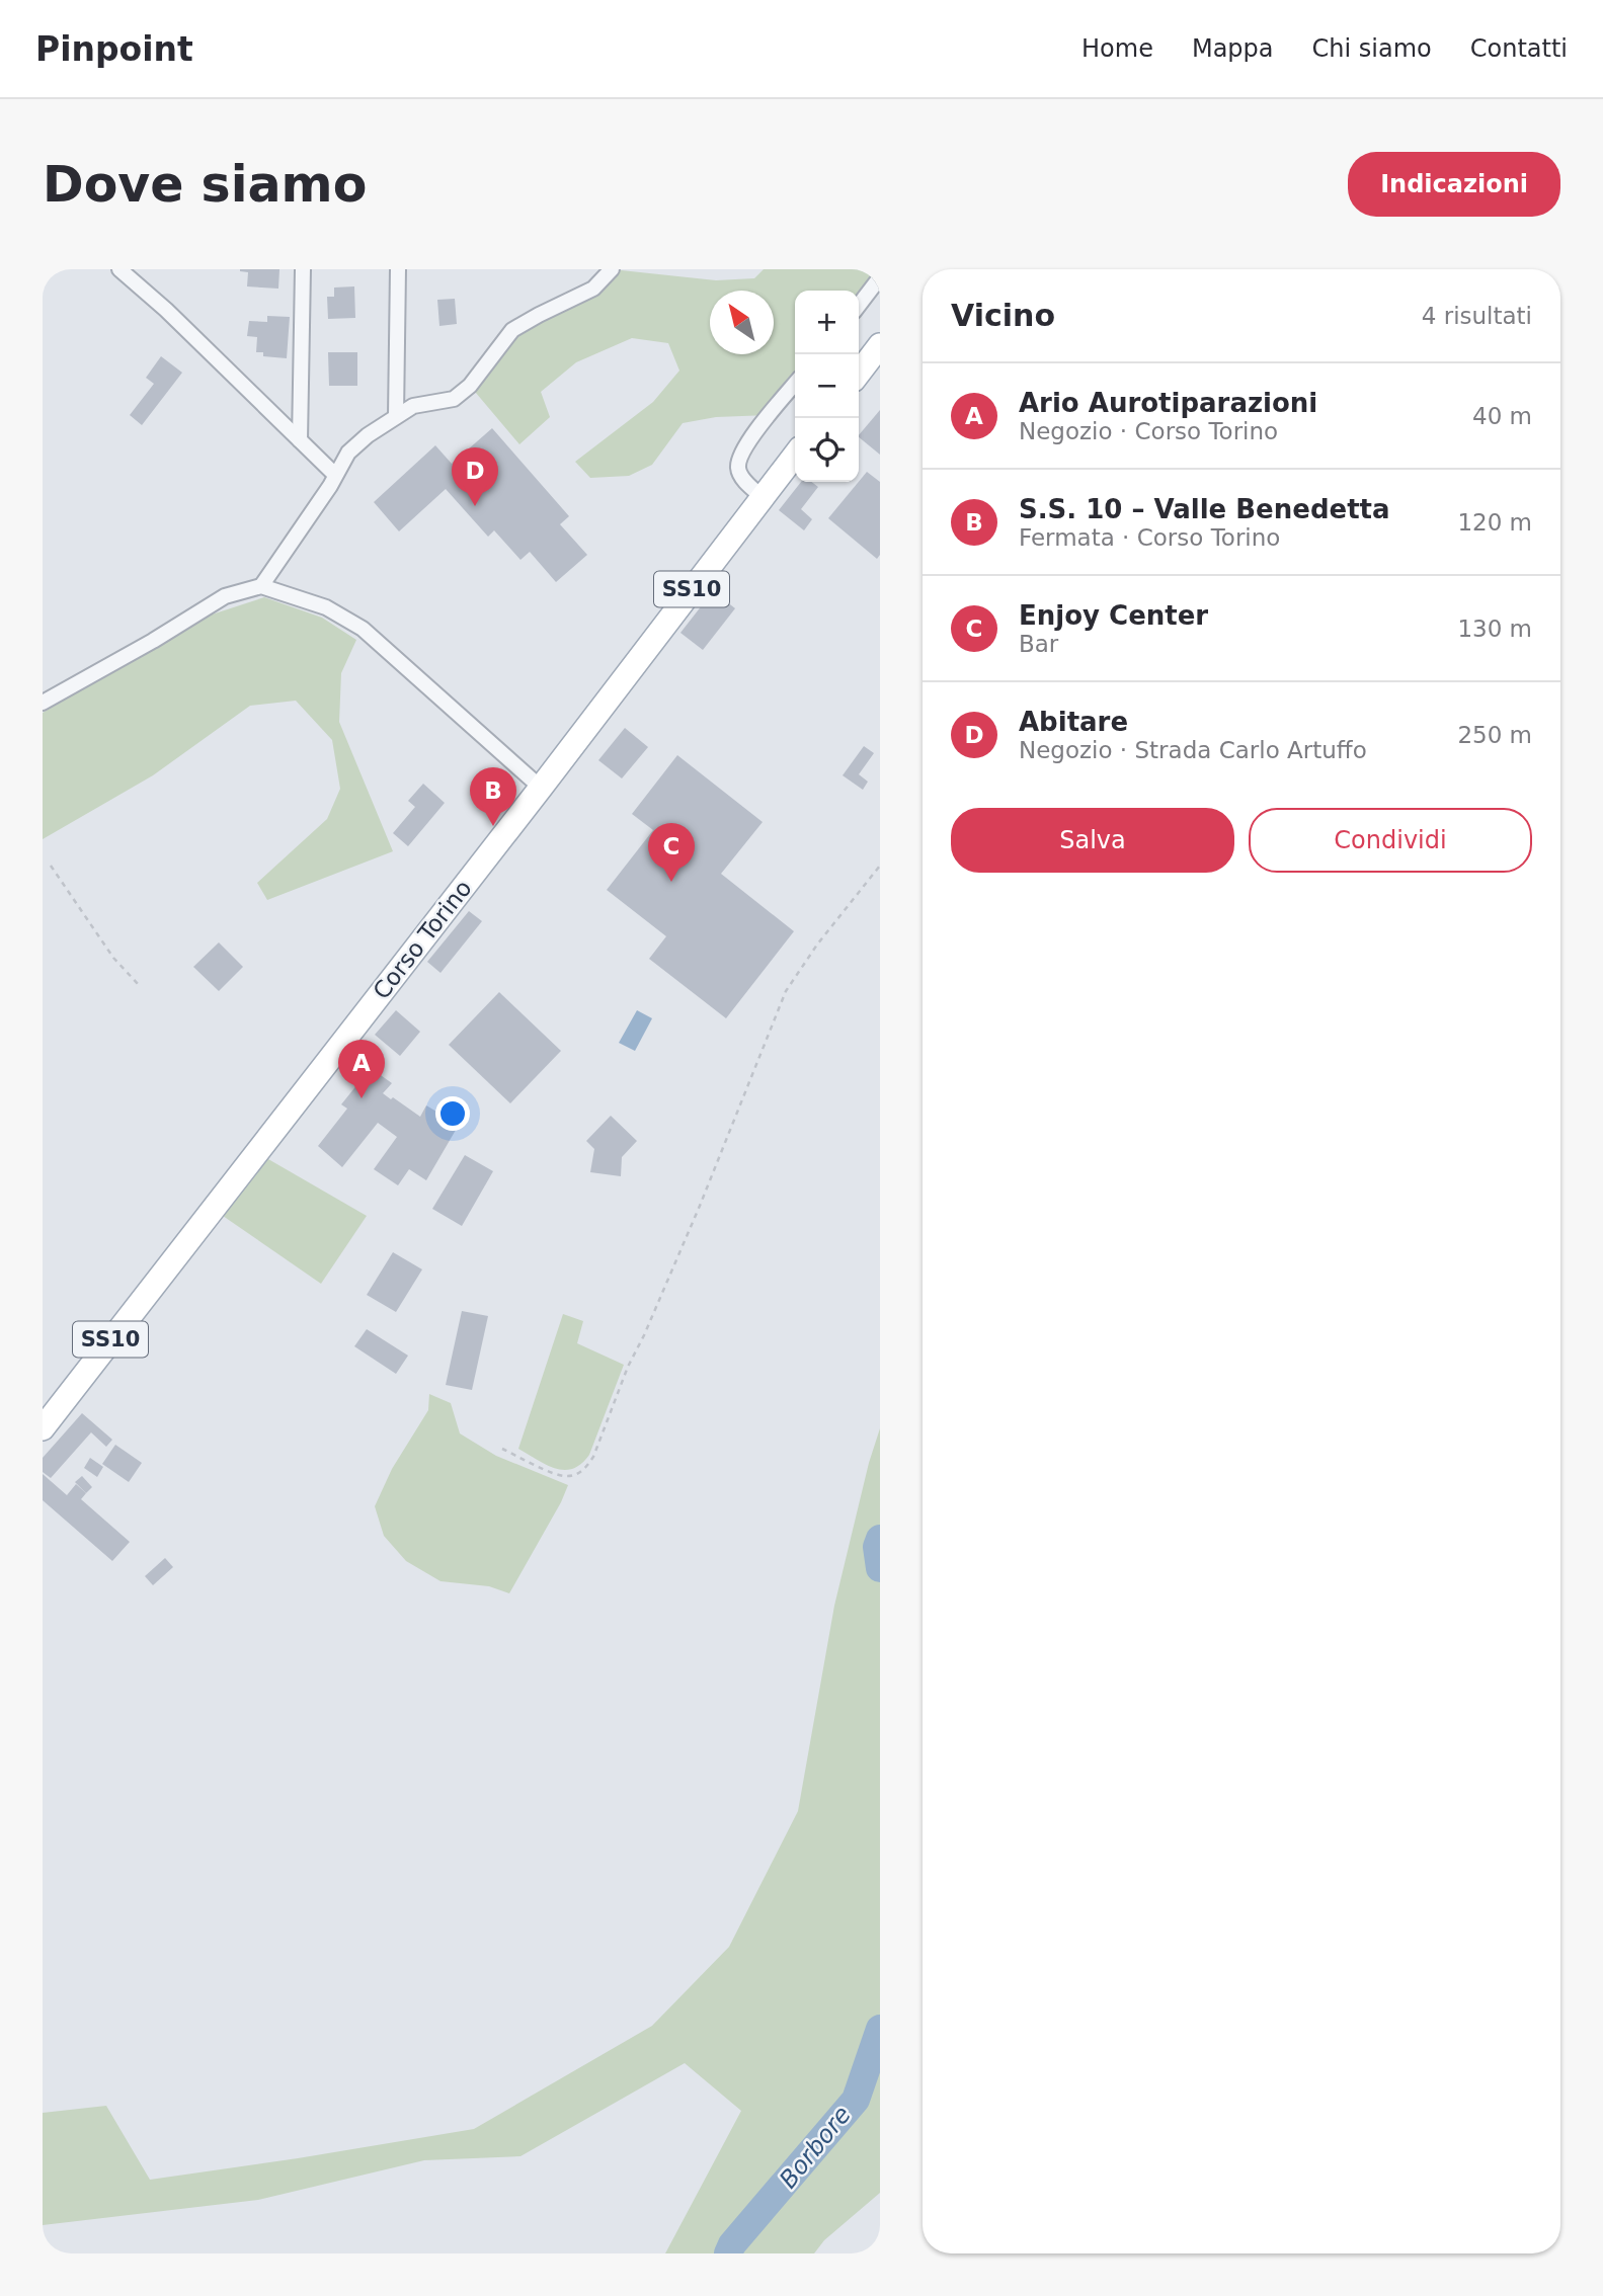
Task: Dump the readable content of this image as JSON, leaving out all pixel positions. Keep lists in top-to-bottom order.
{
  "streets": {
    "main road": ["SS10", "Corso Torino"]
  },
  "water": ["Borbore"],
  "north": "top left",
  "page": {
    "header": "Pinpoint",
    "nav": [
      "Home",
      "Mappa",
      "Chi siamo",
      "Contatti"
    ],
    "buttons": [
      "Indicazioni",
      ["Salva", "Condividi"]
    ],
    "title": "Dove siamo",
    "heading": ["Vicino", "4 risultati"],
    "map_buttons": ["+", "−"],
    "list": [
      {
        "mark": "A",
        "name": "Ario Aurotiparazioni",
        "note": "Negozio · Corso Torino",
        "value": "40 m"
      },
      {
        "mark": "B",
        "name": "S.S. 10 – Valle Benedetta",
        "note": "Fermata · Corso Torino",
        "value": "120 m"
      },
      {
        "mark": "C",
        "name": "Enjoy Center",
        "note": "Bar",
        "value": "130 m"
      },
      {
        "mark": "D",
        "name": "Abitare",
        "note": "Negozio · Strada Carlo Artuffo",
        "value": "250 m"
      }
    ],
    "pins": [
      "D",
      "B",
      "C",
      "A"
    ]
  }
}
